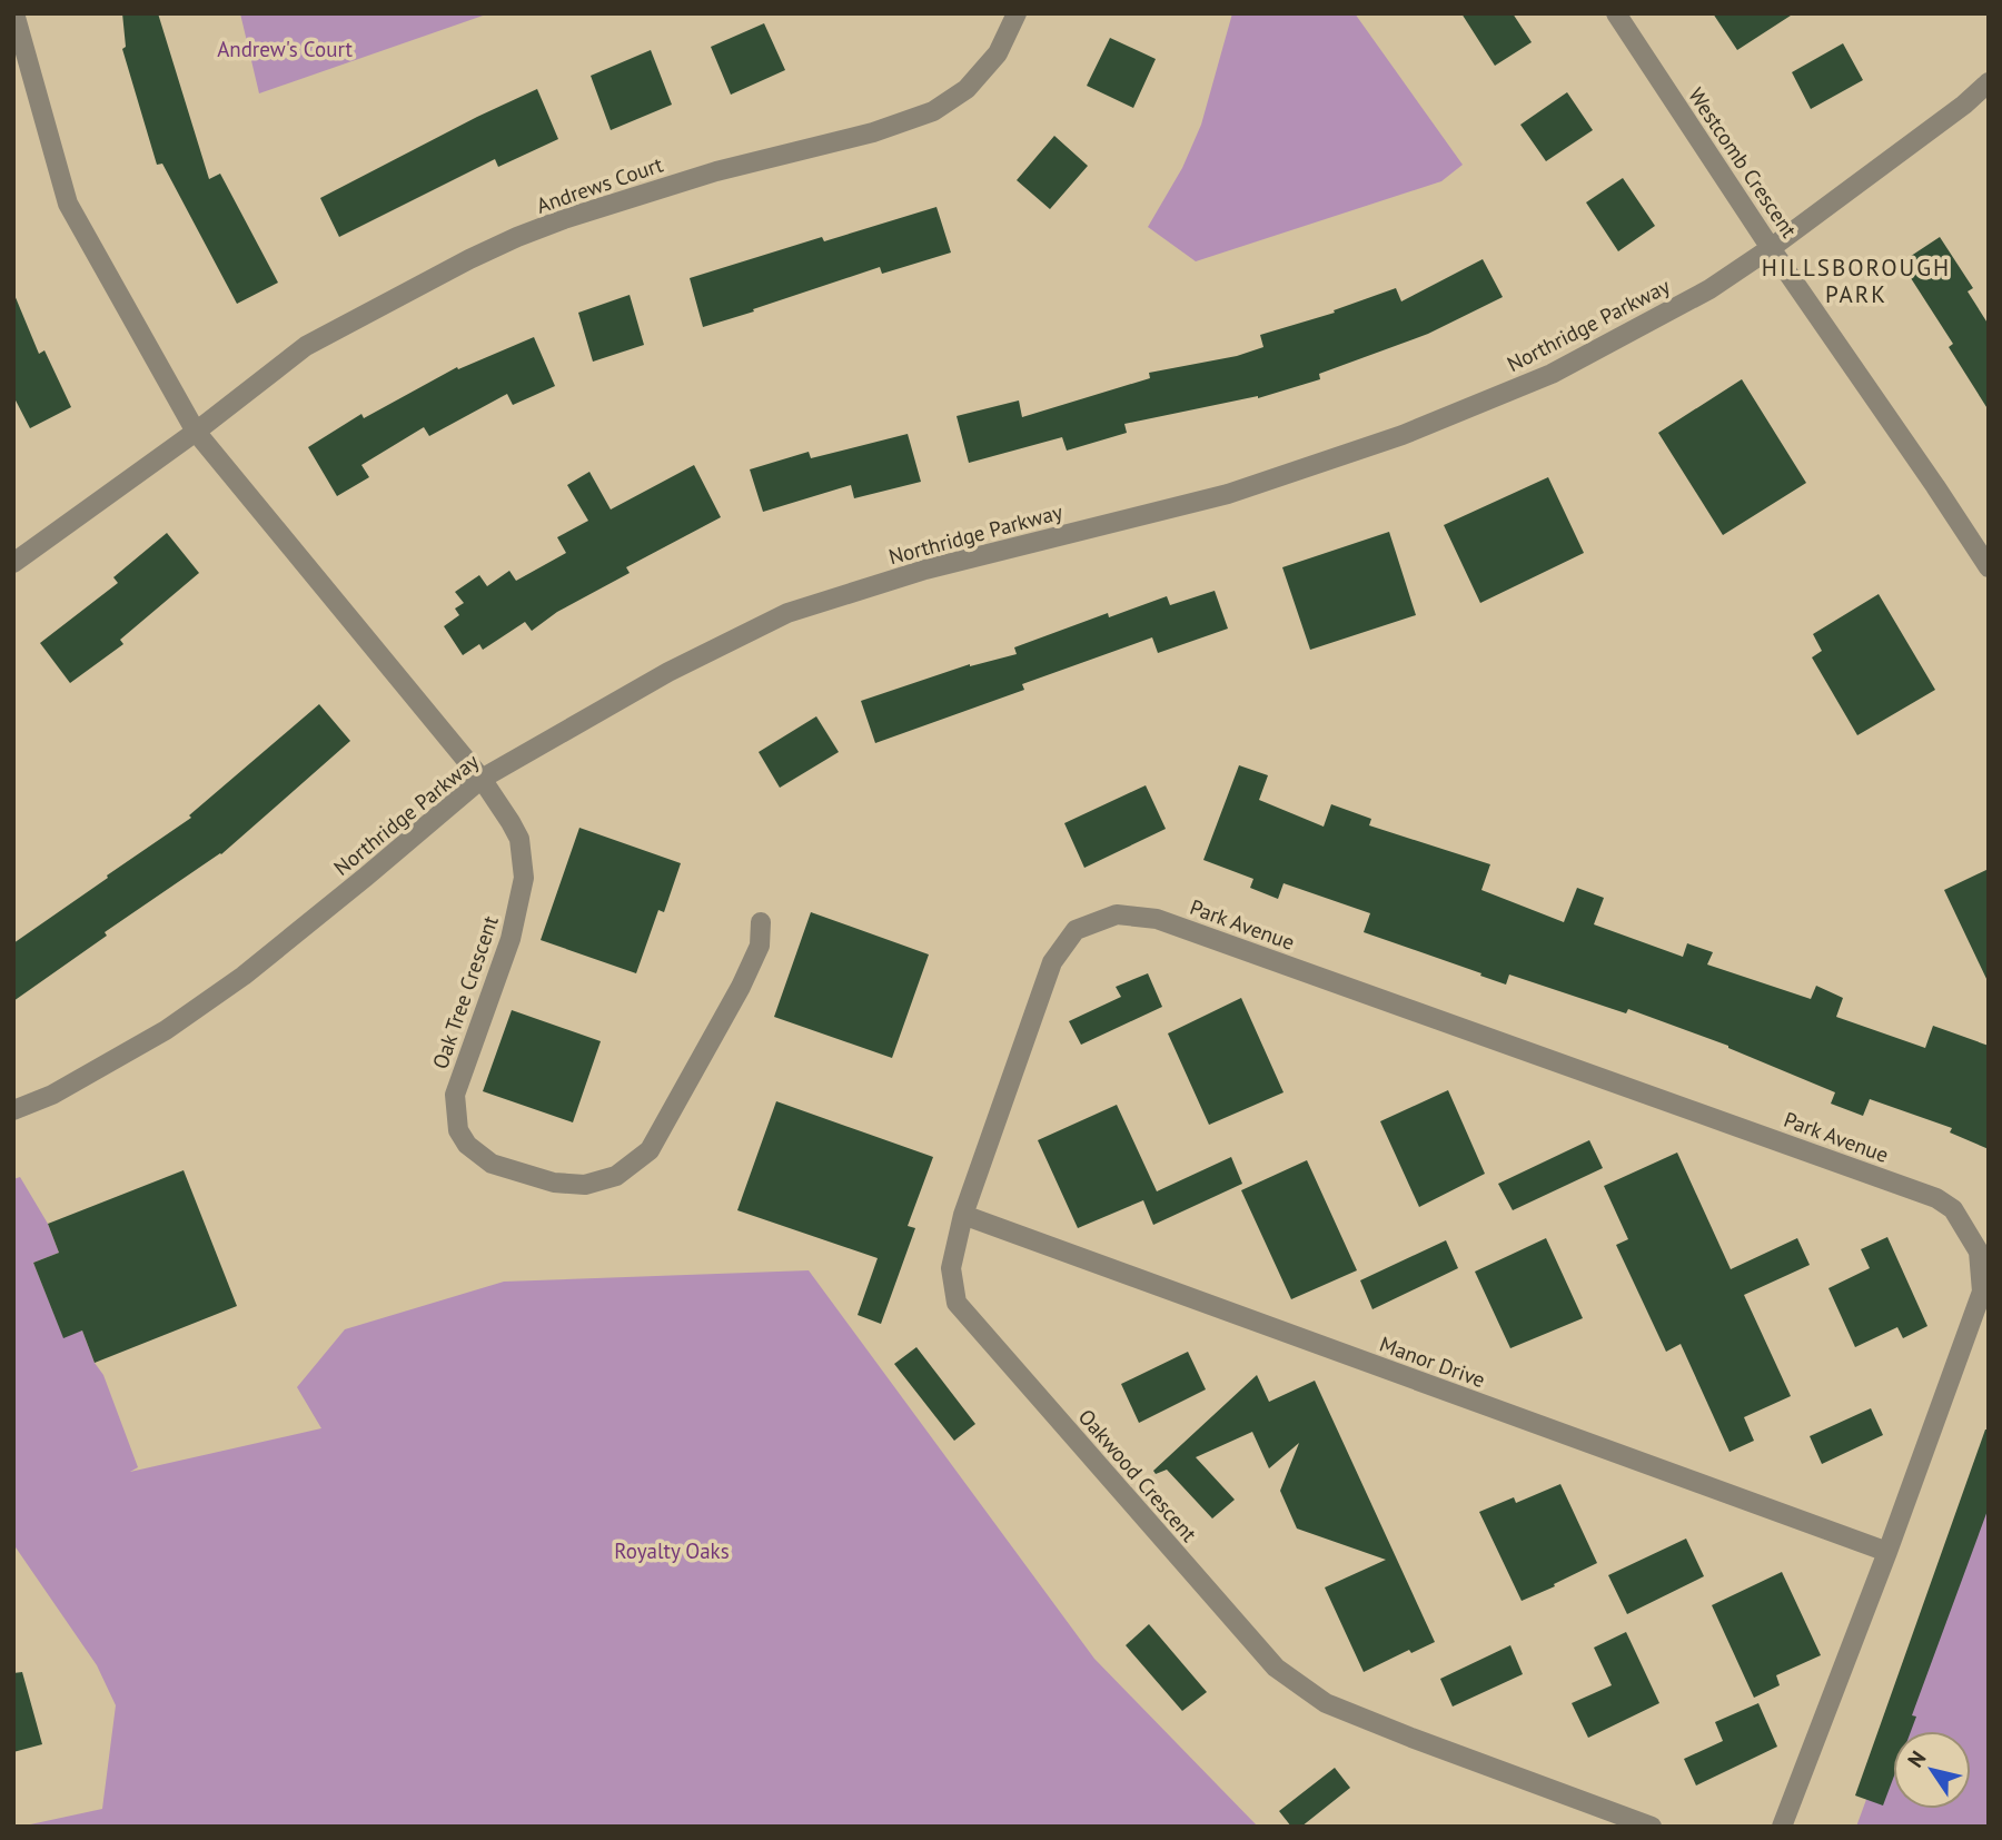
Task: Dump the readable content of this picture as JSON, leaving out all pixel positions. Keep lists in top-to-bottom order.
{
  "streets": {
    "street": [
      "Westcomb Crescent",
      "Andrews Court",
      "Northridge Parkway",
      "Park Avenue",
      "Oak Tree Crescent",
      "Manor Drive",
      "Oakwood Crescent"
    ]
  },
  "crossings": [
    ["Westcomb Crescent", "Northridge Parkway"],
    ["Northridge Parkway", "Oak Tree Crescent"],
    ["Park Avenue", "Manor Drive"],
    ["Park Avenue", "Oakwood Crescent"],
    ["Manor Drive", "Oakwood Crescent"]
  ],
  "districts": ["HILLSBOROUGH PARK"],
  "parks": ["Andrew's Court", "Royalty Oaks"],
  "north": "top left"
}
